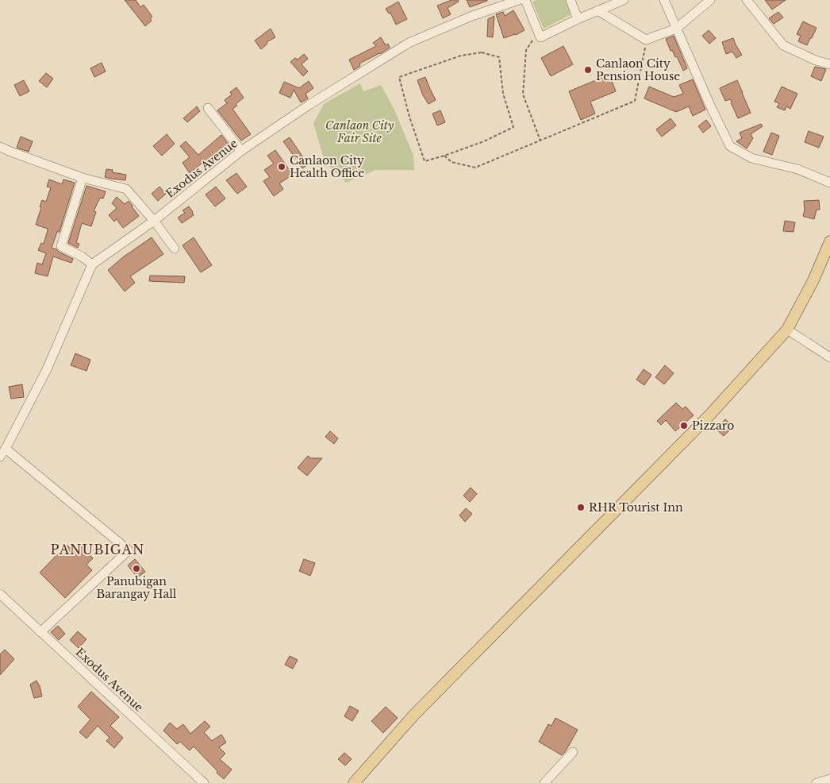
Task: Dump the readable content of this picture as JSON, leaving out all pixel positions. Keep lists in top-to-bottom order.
{
  "streets": {
    "street": ["Exodus Avenue"]
  },
  "districts": ["PANUBIGAN"],
  "parks": ["Canlaon City Fair Site"],
  "places": [
    "Canlaon City Pension House",
    "Canlaon City Health Office",
    "Pizzaro",
    "RHR Tourist Inn",
    "Panubigan Barangay Hall"
  ]
}
